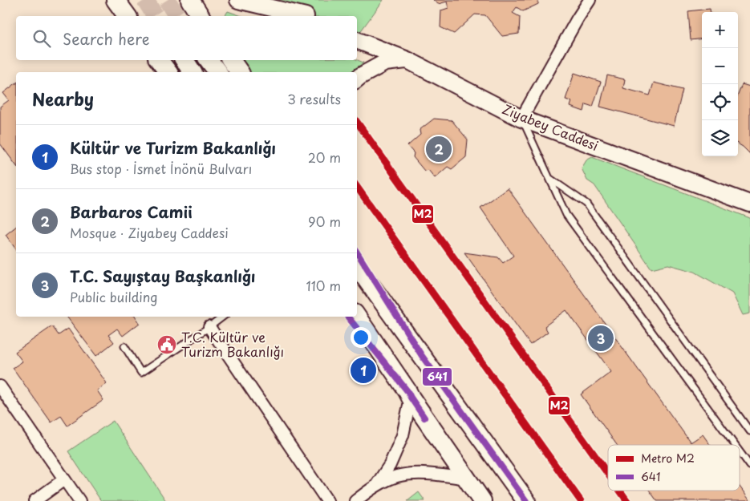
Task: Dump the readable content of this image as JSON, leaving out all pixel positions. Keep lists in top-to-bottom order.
{
  "streets": {
    "main road": ["Ziyabey Caddesi"]
  },
  "places": {
    "public building": ["T.C. Kültür ve Turizm Bakanlığı"]
  },
  "lines": ["metro line M2", "transit line 641"],
  "legend": ["Metro M2", "641"],
  "page": {
    "map_buttons": ["+", "−"],
    "search": "Search here",
    "heading": ["Nearby", "3 results"],
    "list": [
      {
        "mark": "1",
        "name": "Kültür ve Turizm Bakanlığı",
        "note": "Bus stop · İsmet İnönü Bulvarı",
        "value": "20 m"
      },
      {
        "mark": "2",
        "name": "Barbaros Camii",
        "note": "Mosque · Ziyabey Caddesi",
        "value": "90 m"
      },
      {
        "mark": "3",
        "name": "T.C. Sayıştay Başkanlığı",
        "note": "Public building",
        "value": "110 m"
      }
    ],
    "pins": ["2", "3", "1"]
  }
}
